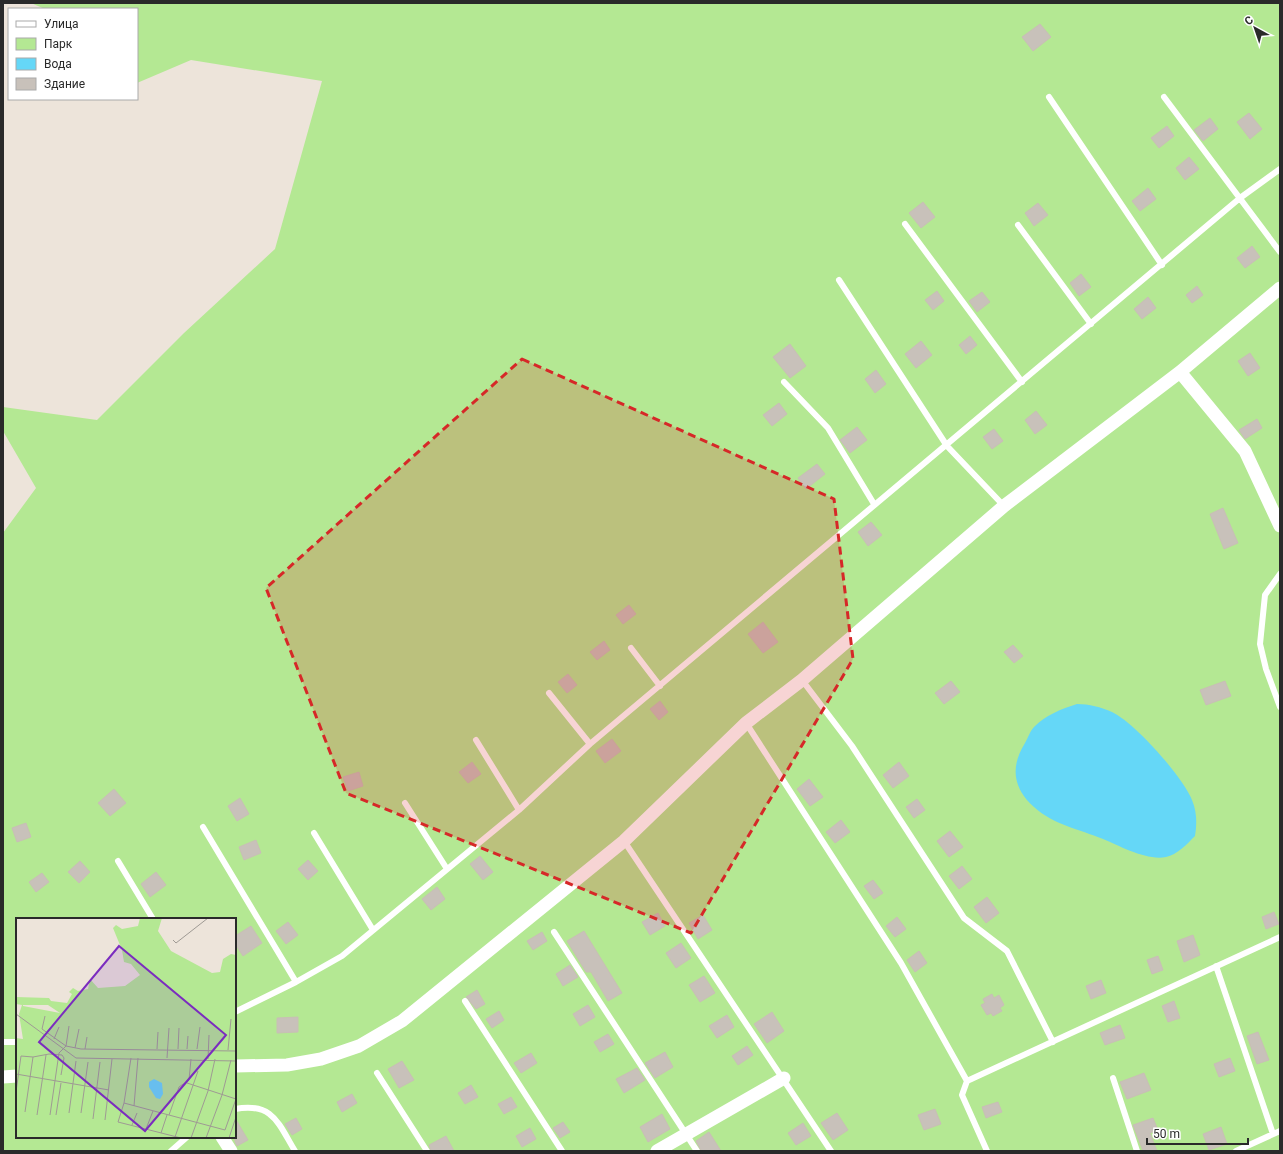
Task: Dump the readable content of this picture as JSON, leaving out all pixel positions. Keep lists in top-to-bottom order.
{
  "legend": [
    "Улица",
    "Парк",
    "Вода",
    "Здание"
  ],
  "scale_bar": "50 m",
  "north": "top left"
}
